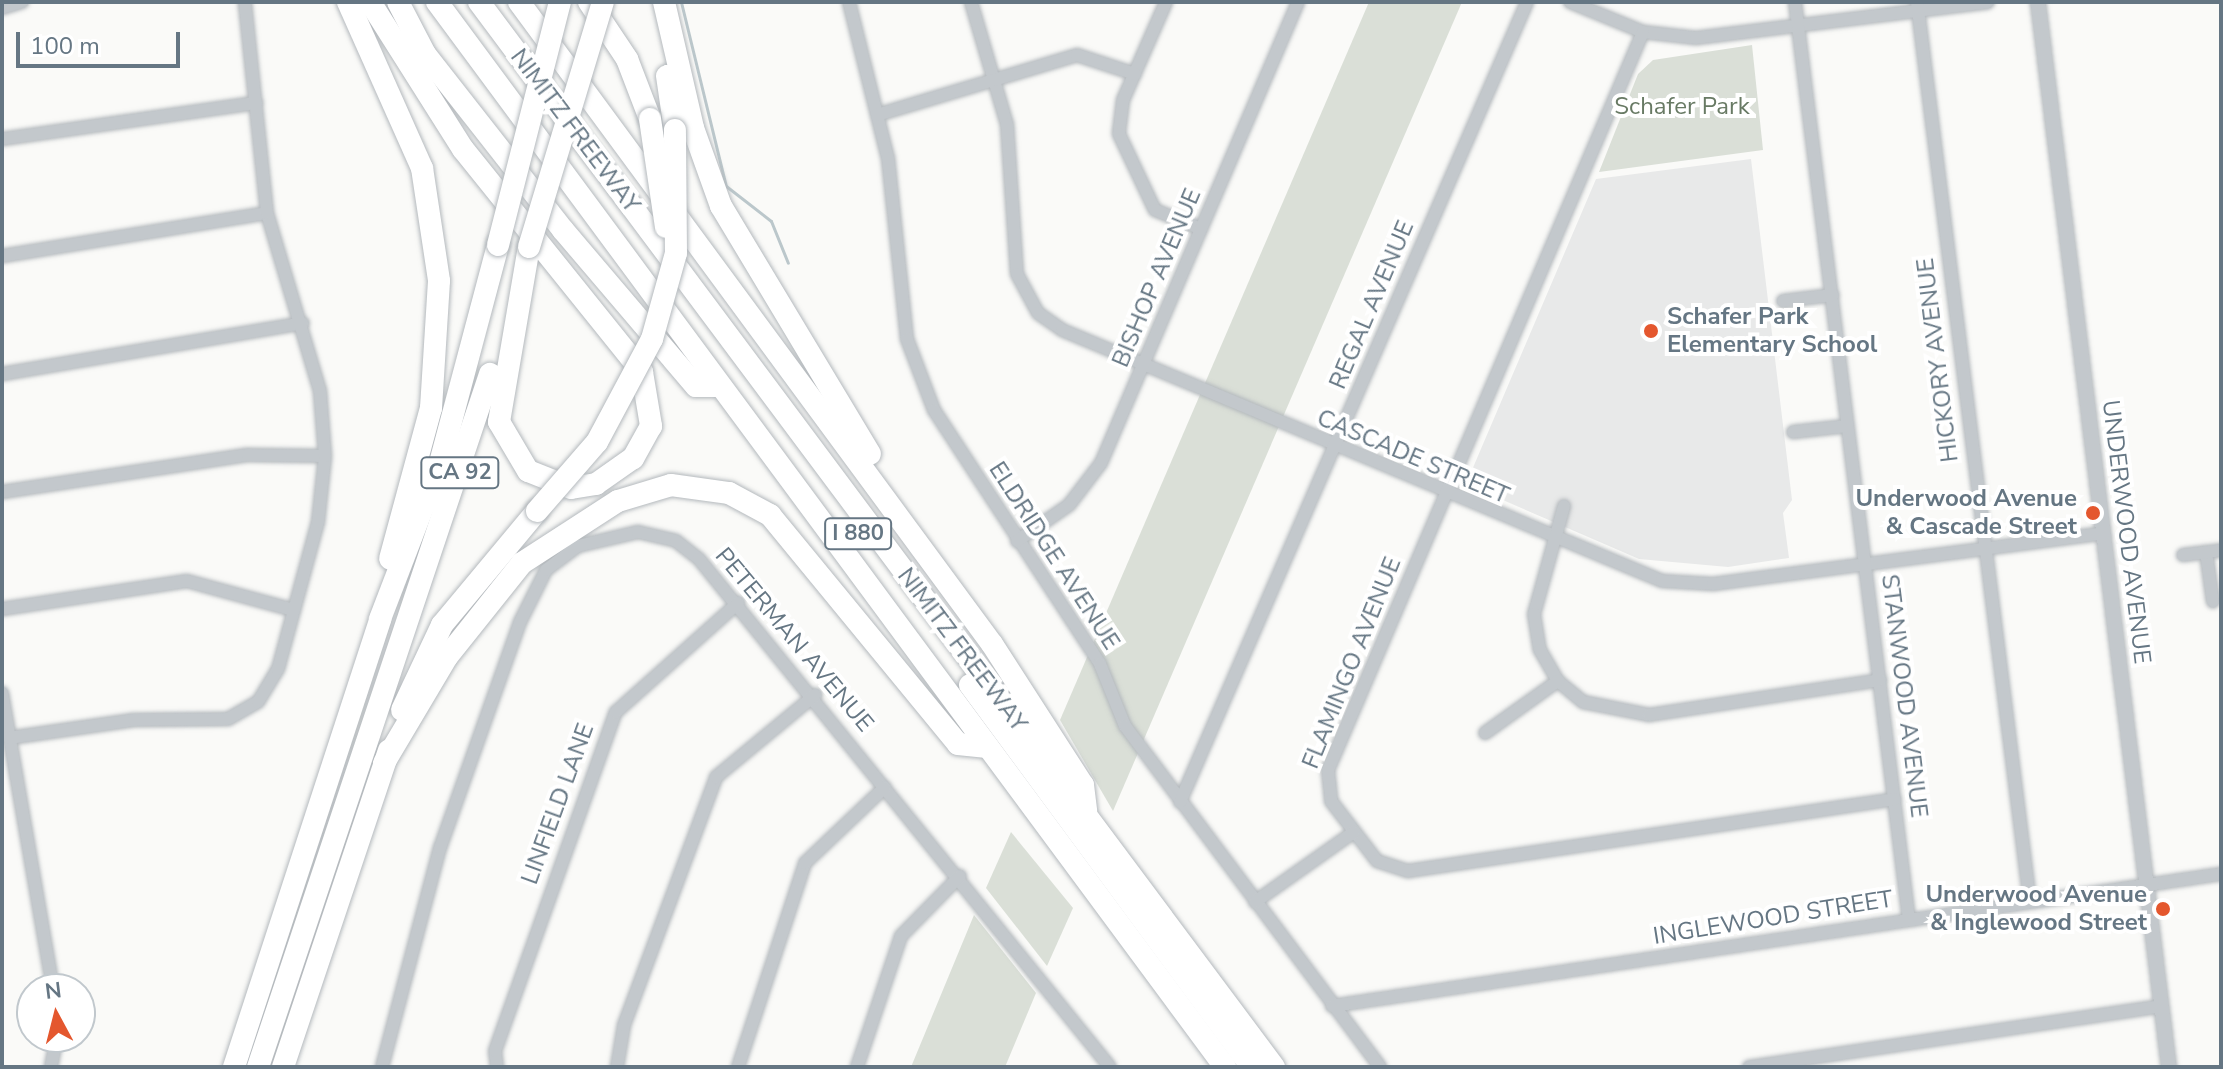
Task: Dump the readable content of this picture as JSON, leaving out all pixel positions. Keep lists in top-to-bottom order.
{
  "streets": {
    "highway": ["NIMITZ FREEWAY", "CA 92", "I 880"],
    "street": [
      "BISHOP AVENUE",
      "REGAL AVENUE",
      "HICKORY AVENUE",
      "CASCADE STREET",
      "UNDERWOOD AVENUE",
      "ELDRIDGE AVENUE",
      "PETERMAN AVENUE",
      "FLAMINGO AVENUE",
      "STANWOOD AVENUE",
      "LINFIELD LANE",
      "INGLEWOOD STREET"
    ]
  },
  "crossings": [
    ["BISHOP AVENUE", "CASCADE STREET"],
    ["BISHOP AVENUE", "ELDRIDGE AVENUE"],
    ["REGAL AVENUE", "CASCADE STREET"],
    ["REGAL AVENUE", "ELDRIDGE AVENUE"],
    ["HICKORY AVENUE", "CASCADE STREET"],
    ["HICKORY AVENUE", "INGLEWOOD STREET"],
    ["CASCADE STREET", "UNDERWOOD AVENUE"],
    ["CASCADE STREET", "FLAMINGO AVENUE"],
    ["CASCADE STREET", "STANWOOD AVENUE"],
    ["UNDERWOOD AVENUE", "INGLEWOOD STREET"],
    ["ELDRIDGE AVENUE", "INGLEWOOD STREET"],
    ["PETERMAN AVENUE", "LINFIELD LANE"],
    ["FLAMINGO AVENUE", "STANWOOD AVENUE"],
    ["STANWOOD AVENUE", "INGLEWOOD STREET"]
  ],
  "parks": ["Schafer Park"],
  "places": ["Schafer Park Elementary School", "Underwood Avenue & Cascade Street", "Underwood Avenue & Inglewood Street"],
  "scale_bar": "100 m",
  "north": "top"
}
